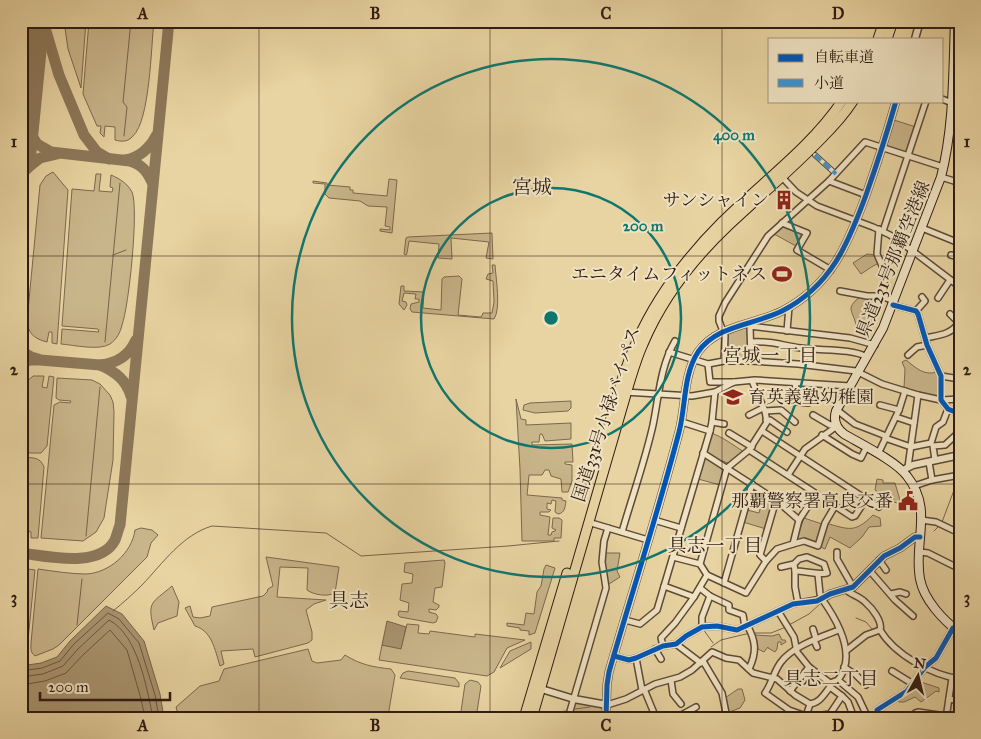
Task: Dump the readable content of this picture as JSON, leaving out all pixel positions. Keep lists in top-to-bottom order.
{
  "streets": {
    "highway": ["国道331号小禄バイパス"],
    "main road": ["県道231号那覇空港線"]
  },
  "districts": [
    "宮城",
    "宮城一丁目",
    "具志一丁目",
    "具志",
    "具志二丁目"
  ],
  "places": {
    "building": ["サンシャイン"],
    "sports": ["エニタイムフィットネス"],
    "school or university": ["育英義塾幼稚園"],
    "public building": ["那覇警察署高良交番"]
  },
  "legend": ["自転車道", "小道"],
  "scale_bar": "200 m",
  "north": "top",
  "grid": {
    "columns": [
      "A",
      "B",
      "C",
      "D"
    ],
    "rows": ["1", "2", "3"]
  },
  "rings": ["400 m", "200 m"]
}
